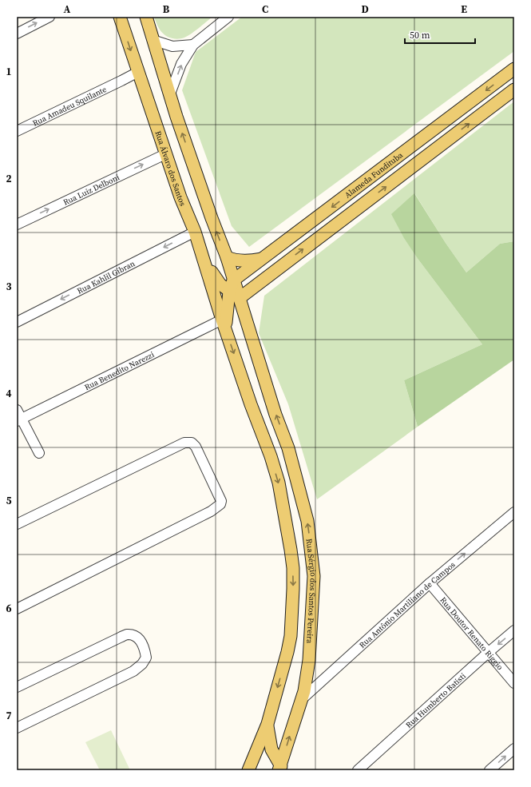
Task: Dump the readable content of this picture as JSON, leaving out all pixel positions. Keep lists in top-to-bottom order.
{
  "streets": {
    "main road": ["Rua Álvaro dos Santos", "Alameda Fundituba", "Rua Sérgio dos Santos Pereira"],
    "street": [
      "Rua Amadeu Squilante",
      "Rua Luiz Delboni",
      "Rua Kahlil Gibran",
      "Rua Benedito Narezzi",
      "Rua Antônio Martiliano de Campos",
      "Rua Doutor Renato Riggio",
      "Rua Humberto Batisti"
    ]
  },
  "crossings": [
    ["Rua Amadeu Squilante", "Rua Álvaro dos Santos"],
    ["Rua Álvaro dos Santos", "Rua Luiz Delboni"],
    ["Rua Álvaro dos Santos", "Rua Kahlil Gibran"],
    ["Rua Álvaro dos Santos", "Rua Benedito Narezzi"],
    ["Alameda Fundituba", "Rua Sérgio dos Santos Pereira"],
    ["Rua Sérgio dos Santos Pereira", "Rua Antônio Martiliano de Campos"],
    ["Rua Antônio Martiliano de Campos", "Rua Doutor Renato Riggio"],
    ["Rua Doutor Renato Riggio", "Rua Humberto Batisti"]
  ],
  "one_way": [
    "Rua Álvaro dos Santos",
    "Rua Luiz Delboni",
    "Rua Kahlil Gibran",
    "Rua Sérgio dos Santos Pereira",
    "Rua Antônio Martiliano de Campos"
  ],
  "scale_bar": "50 m",
  "grid": {
    "columns": [
      "A",
      "B",
      "C",
      "D",
      "E"
    ],
    "rows": [
      "1",
      "2",
      "3",
      "4",
      "5",
      "6",
      "7"
    ]
  }
}
